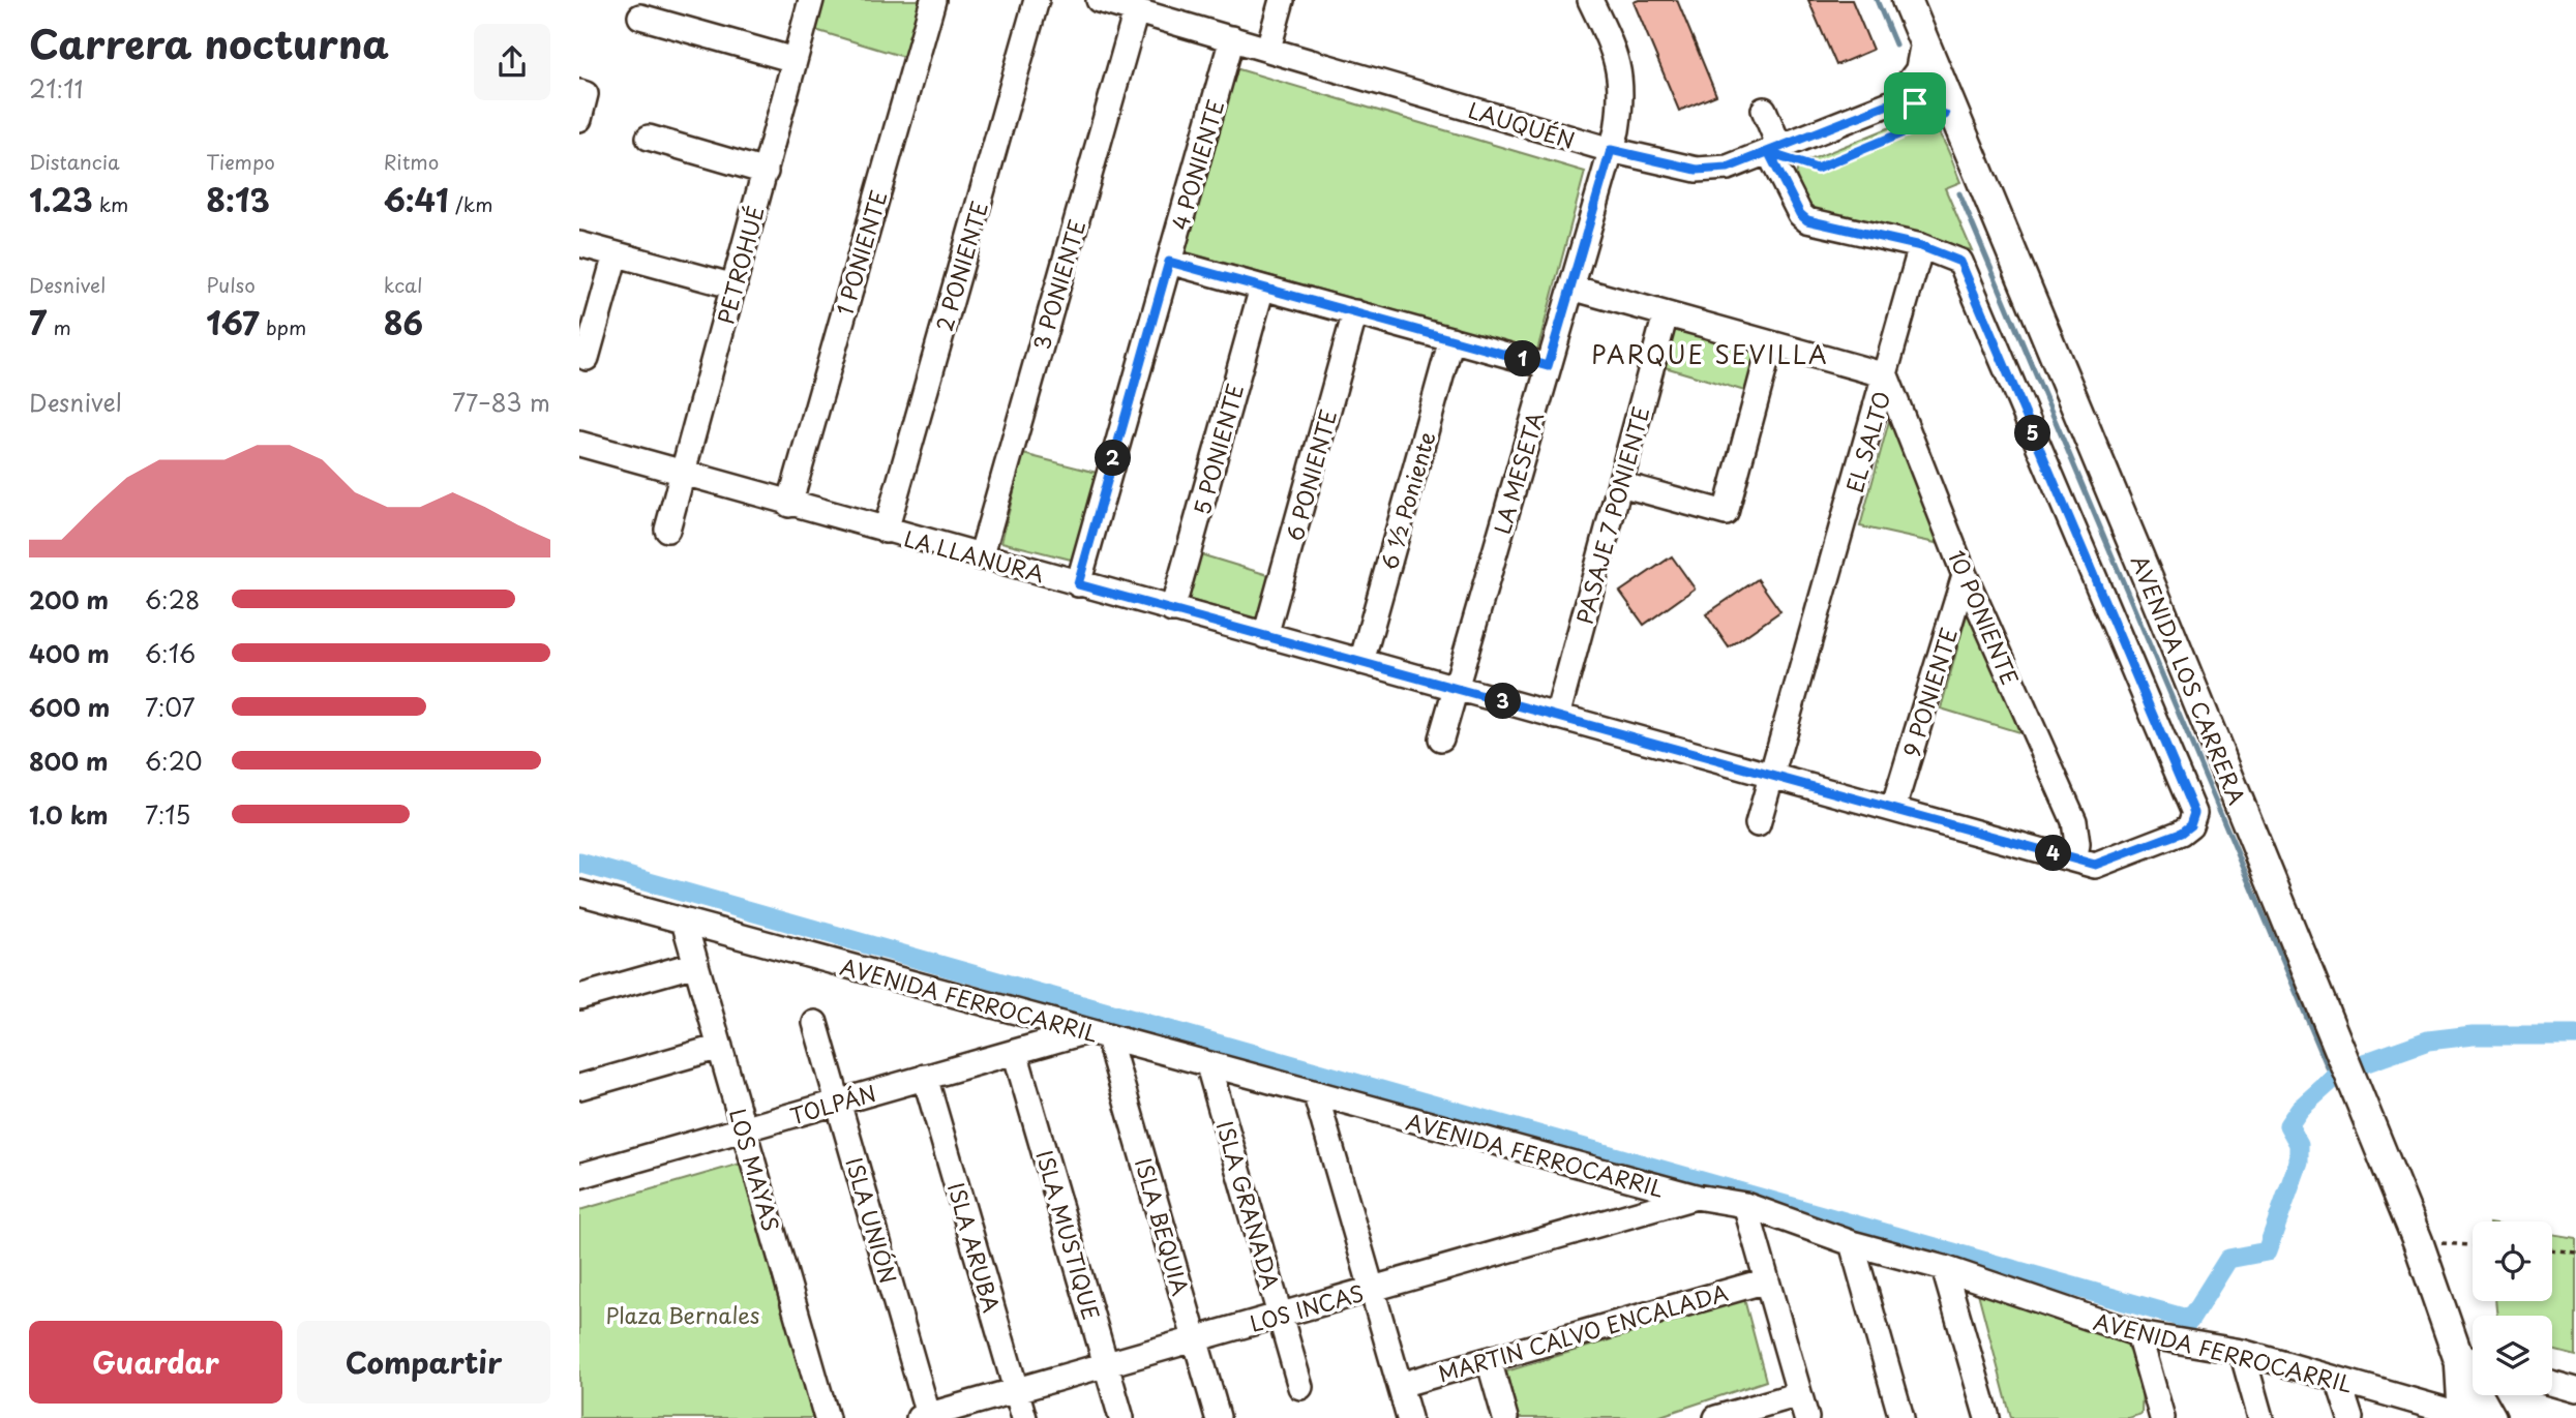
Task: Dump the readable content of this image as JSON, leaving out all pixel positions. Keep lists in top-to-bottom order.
{
  "streets": {
    "main road": ["AVENIDA LOS CARRERA"],
    "street": [
      "LAUQUÉN",
      "4 PONIENTE",
      "1 PONIENTE",
      "PETROHUÉ",
      "2 PONIENTE",
      "3 PONIENTE",
      "EL SALTO",
      "5 PONIENTE",
      "LA MESETA",
      "6 PONIENTE",
      "6 ½ Poniente",
      "PASAJE 7 PONIENTE",
      "LA LLANURA",
      "10 PONIENTE",
      "9 PONIENTE",
      "AVENIDA FERROCARRIL",
      "TOLPÁN",
      "LOS MAYAS",
      "ISLA GRANADA",
      "ISLA UNIÓN",
      "ISLA BEQUIA",
      "ISLA MUSTIQUE",
      "ISLA ARUBA",
      "LOS INCAS",
      "MARTIN CALVO ENCALADA"
    ]
  },
  "crossings": [
    ["LAUQUÉN", "4 PONIENTE"],
    ["LAUQUÉN", "3 PONIENTE"],
    ["LAUQUÉN", "LA MESETA"],
    ["LAUQUÉN", "AVENIDA LOS CARRERA"],
    ["4 PONIENTE", "LA LLANURA"],
    ["1 PONIENTE", "LA LLANURA"],
    ["PETROHUÉ", "LA LLANURA"],
    ["2 PONIENTE", "LA LLANURA"],
    ["3 PONIENTE", "LA LLANURA"],
    ["EL SALTO", "LA LLANURA"],
    ["EL SALTO", "10 PONIENTE"],
    ["5 PONIENTE", "LA LLANURA"],
    ["LA MESETA", "LA LLANURA"],
    ["6 PONIENTE", "LA LLANURA"],
    ["6 ½ Poniente", "LA LLANURA"],
    ["PASAJE 7 PONIENTE", "LA LLANURA"],
    ["LA LLANURA", "10 PONIENTE"],
    ["LA LLANURA", "9 PONIENTE"],
    ["10 PONIENTE", "9 PONIENTE"],
    ["AVENIDA LOS CARRERA", "AVENIDA FERROCARRIL"],
    ["AVENIDA FERROCARRIL", "TOLPÁN"],
    ["AVENIDA FERROCARRIL", "LOS MAYAS"],
    ["AVENIDA FERROCARRIL", "ISLA GRANADA"],
    ["AVENIDA FERROCARRIL", "ISLA BEQUIA"],
    ["AVENIDA FERROCARRIL", "LOS INCAS"],
    ["TOLPÁN", "LOS MAYAS"],
    ["TOLPÁN", "ISLA UNIÓN"],
    ["TOLPÁN", "ISLA BEQUIA"],
    ["TOLPÁN", "ISLA MUSTIQUE"],
    ["TOLPÁN", "ISLA ARUBA"],
    ["ISLA GRANADA", "LOS INCAS"],
    ["ISLA UNIÓN", "LOS INCAS"],
    ["ISLA BEQUIA", "LOS INCAS"],
    ["ISLA MUSTIQUE", "LOS INCAS"],
    ["ISLA ARUBA", "LOS INCAS"]
  ],
  "districts": ["PARQUE SEVILLA"],
  "parks": ["Plaza Bernales"],
  "page": {
    "heading": ["Carrera nocturna", "21:11"],
    "stats": [
      ["Distancia", "1.23 km"],
      ["Tiempo", "8:13"],
      ["Ritmo", "6:41 /km"],
      ["Desnivel", "7 m"],
      ["Pulso", "167 bpm"],
      ["kcal", "86"]
    ],
    "pins": [
      "1",
      "5",
      "2",
      "3",
      "4"
    ],
    "chart": ["Desnivel", "77–83 m"],
    "list": [
      {
        "name": "200 m",
        "note": "6:28"
      },
      {
        "name": "400 m",
        "note": "6:16"
      },
      {
        "name": "600 m",
        "note": "7:07"
      },
      {
        "name": "800 m",
        "note": "6:20"
      },
      {
        "name": "1.0 km",
        "note": "7:15"
      }
    ],
    "buttons": ["Guardar", "Compartir"]
  }
}
